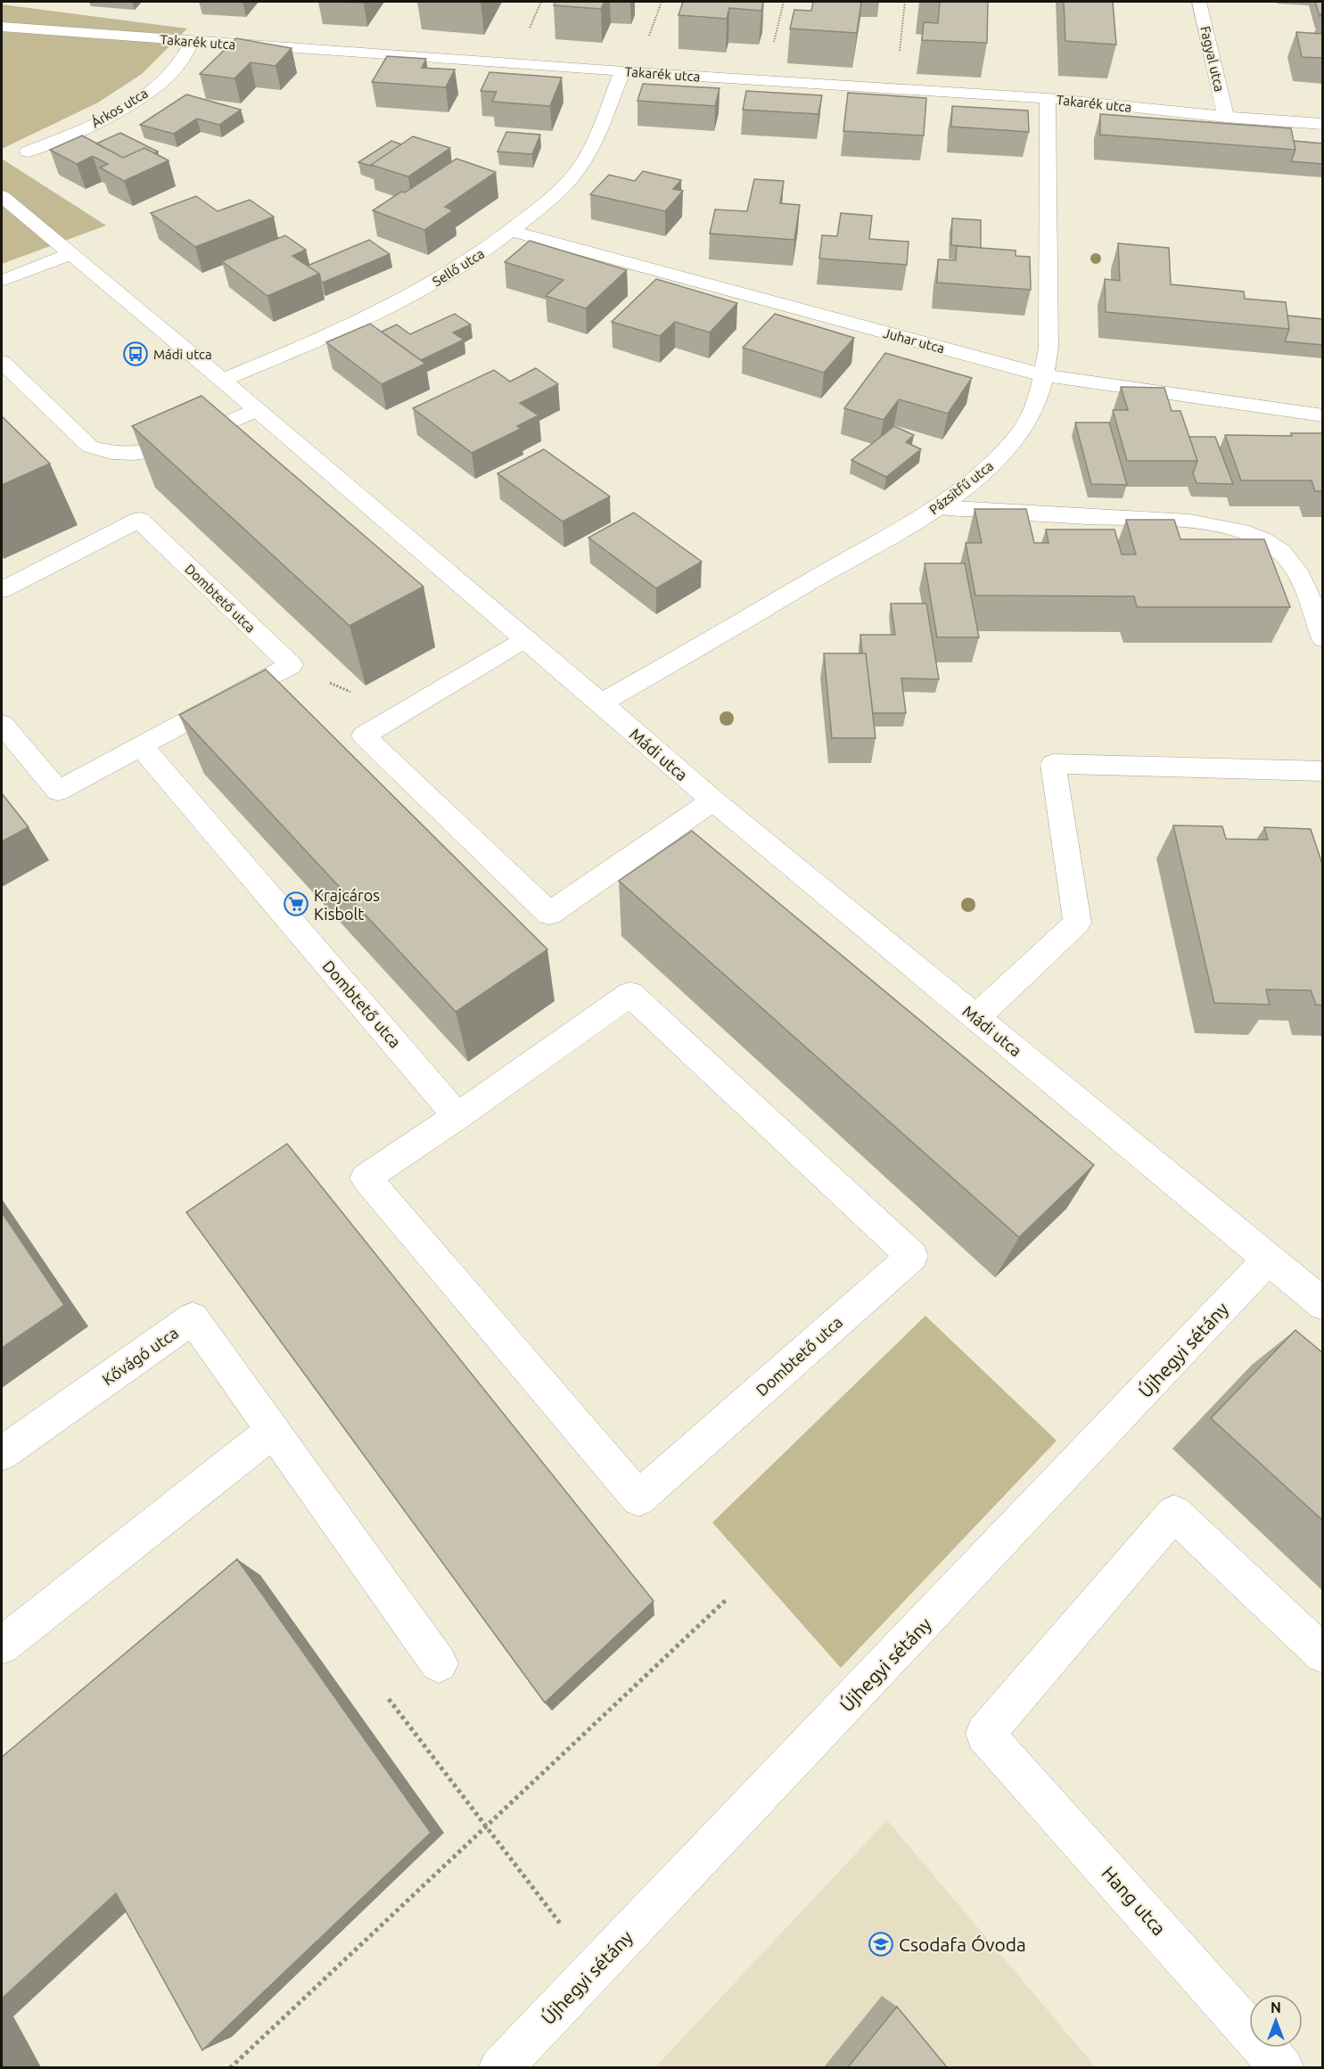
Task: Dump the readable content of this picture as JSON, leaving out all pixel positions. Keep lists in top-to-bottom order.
{
  "streets": {
    "street": [
      "Takarék utca",
      "Fagyal utca",
      "Árkos utca",
      "Sellő utca",
      "Juhar utca",
      "Pázsitfű utca",
      "Dombtető utca",
      "Mádi utca",
      "Újhegyi sétány",
      "Kővágó utca",
      "Hang utca"
    ]
  },
  "crossings": [
    ["Takarék utca", "Fagyal utca"],
    ["Takarék utca", "Árkos utca"],
    ["Takarék utca", "Sellő utca"],
    ["Takarék utca", "Pázsitfű utca"],
    ["Sellő utca", "Juhar utca"],
    ["Sellő utca", "Mádi utca"],
    ["Juhar utca", "Pázsitfű utca"],
    ["Pázsitfű utca", "Mádi utca"],
    ["Mádi utca", "Újhegyi sétány"]
  ],
  "places": {
    "bus stop": ["Mádi utca"],
    "supermarket": ["Krajcáros Kisbolt"],
    "school or university": ["Csodafa Óvoda"]
  },
  "north": "top"
}
